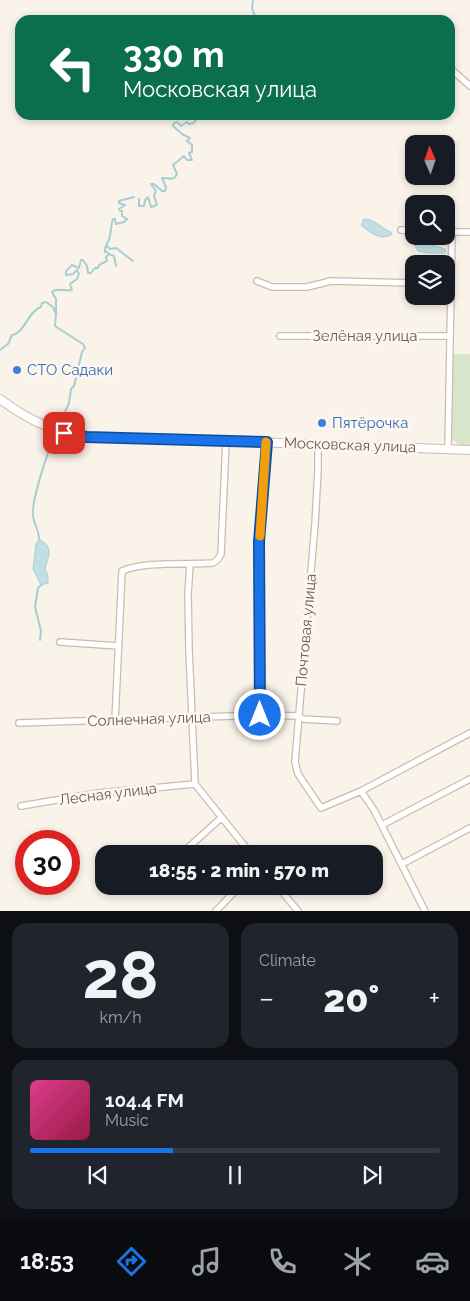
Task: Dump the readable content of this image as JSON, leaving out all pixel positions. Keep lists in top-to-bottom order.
{
  "streets": {
    "main road": ["Московская улица"],
    "street": [
      "Зелёная улица",
      "Почтовая улица",
      "Солнечная улица",
      "Лесная улица"
    ]
  },
  "crossings": [
    ["Московская улица", "Почтовая улица"],
    ["Почтовая улица", "Солнечная улица"]
  ],
  "places": ["СТО Садаки", "Пятёрочка"],
  "north": "top",
  "page": {
    "turn": ["330 m", "Московская улица"],
    "limit": "30",
    "trip": "18:55 · 2 min · 570 m",
    "tile": [
      ["28", "km/h"],
      "Climate"
    ],
    "heat": ["−", "20°", "+"],
    "song": ["104.4 FM", "Music"],
    "tabs": "18:53"
  }
}
